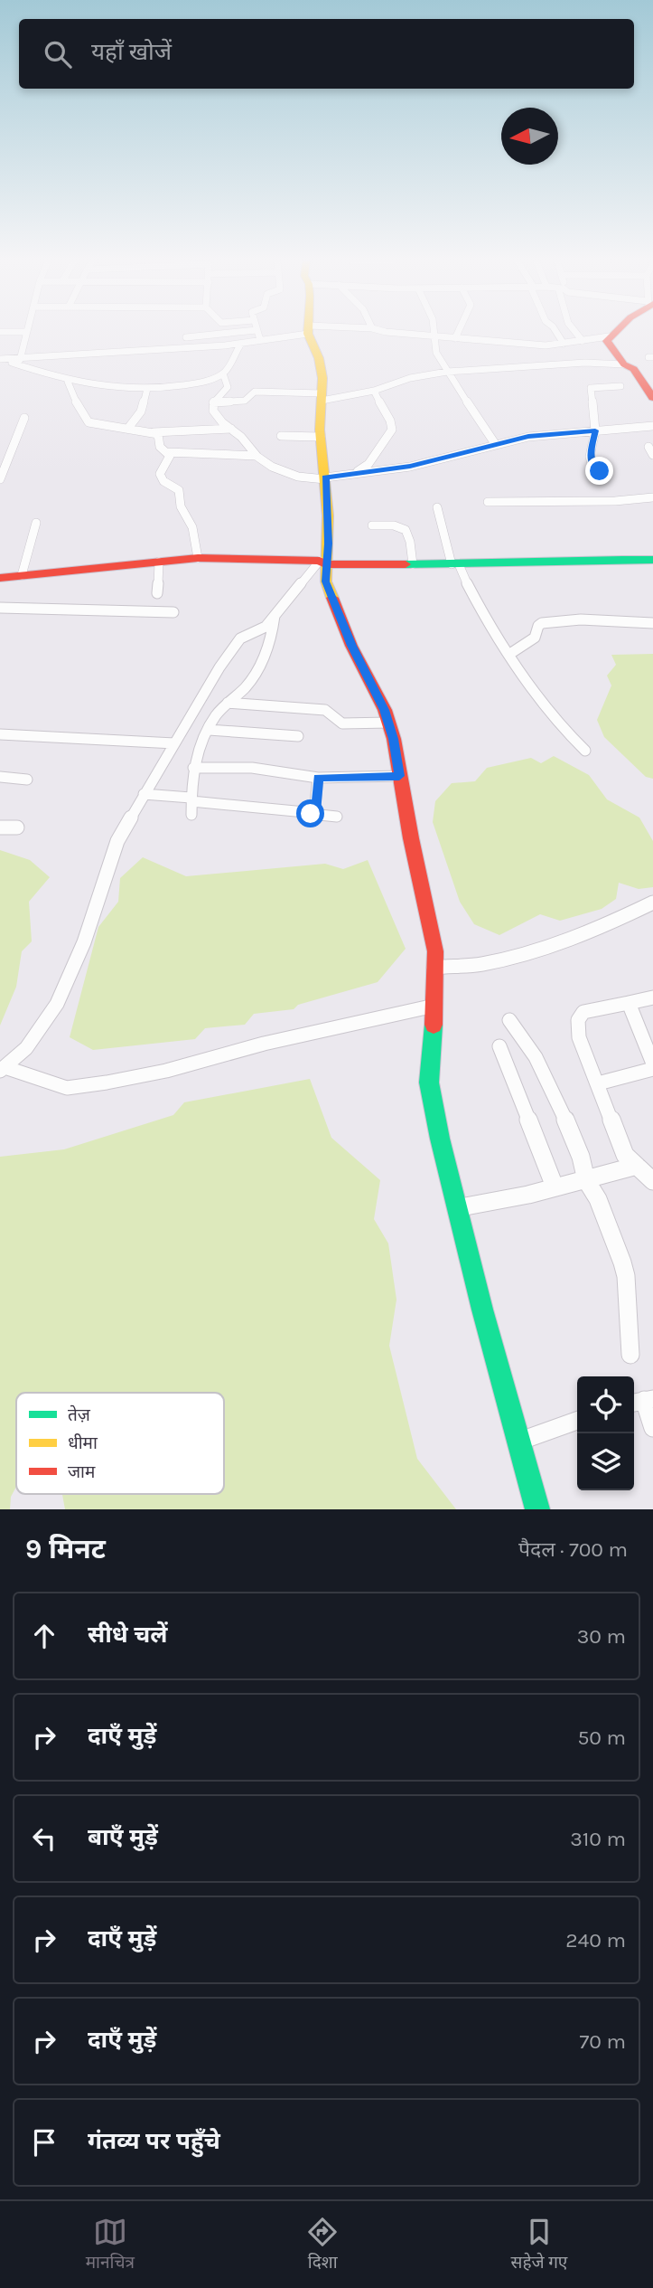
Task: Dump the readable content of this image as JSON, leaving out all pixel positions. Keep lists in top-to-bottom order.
{
  "legend": ["तेज़", "धीमा", "जाम"],
  "north": "left",
  "page": {
    "search": "यहाँ खोजें",
    "heading": ["9 मिनट", "पैदल · 700 m"],
    "list": [
      ["सीधे चलें", "30 m"],
      ["दाएँ मुड़ें", "50 m"],
      ["बाएँ मुड़ें", "310 m"],
      ["दाएँ मुड़ें", "240 m"],
      ["दाएँ मुड़ें", "70 m"],
      "गंतव्य पर पहुँचे"
    ],
    "nav": ["मानचित्र", "दिशा", "सहेजे गए"]
  }
}
